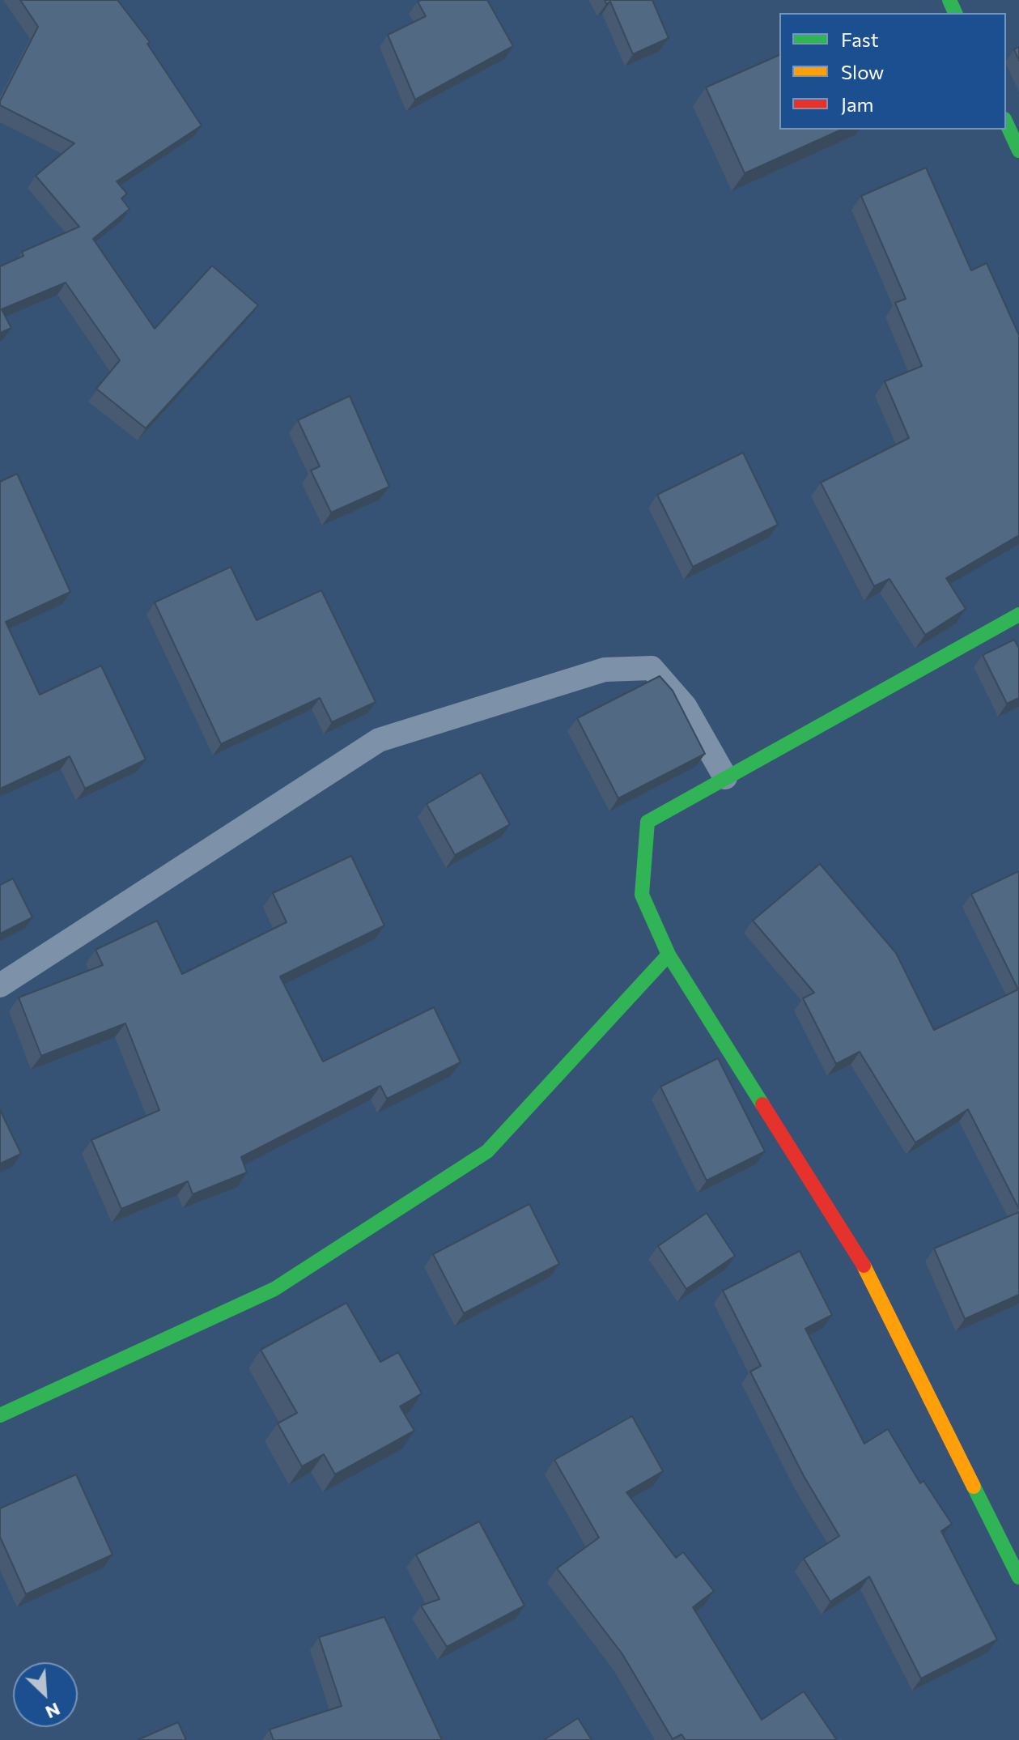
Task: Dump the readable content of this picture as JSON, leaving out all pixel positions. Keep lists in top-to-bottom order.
{
  "legend": ["Fast", "Slow", "Jam"],
  "north": "bottom right"
}
